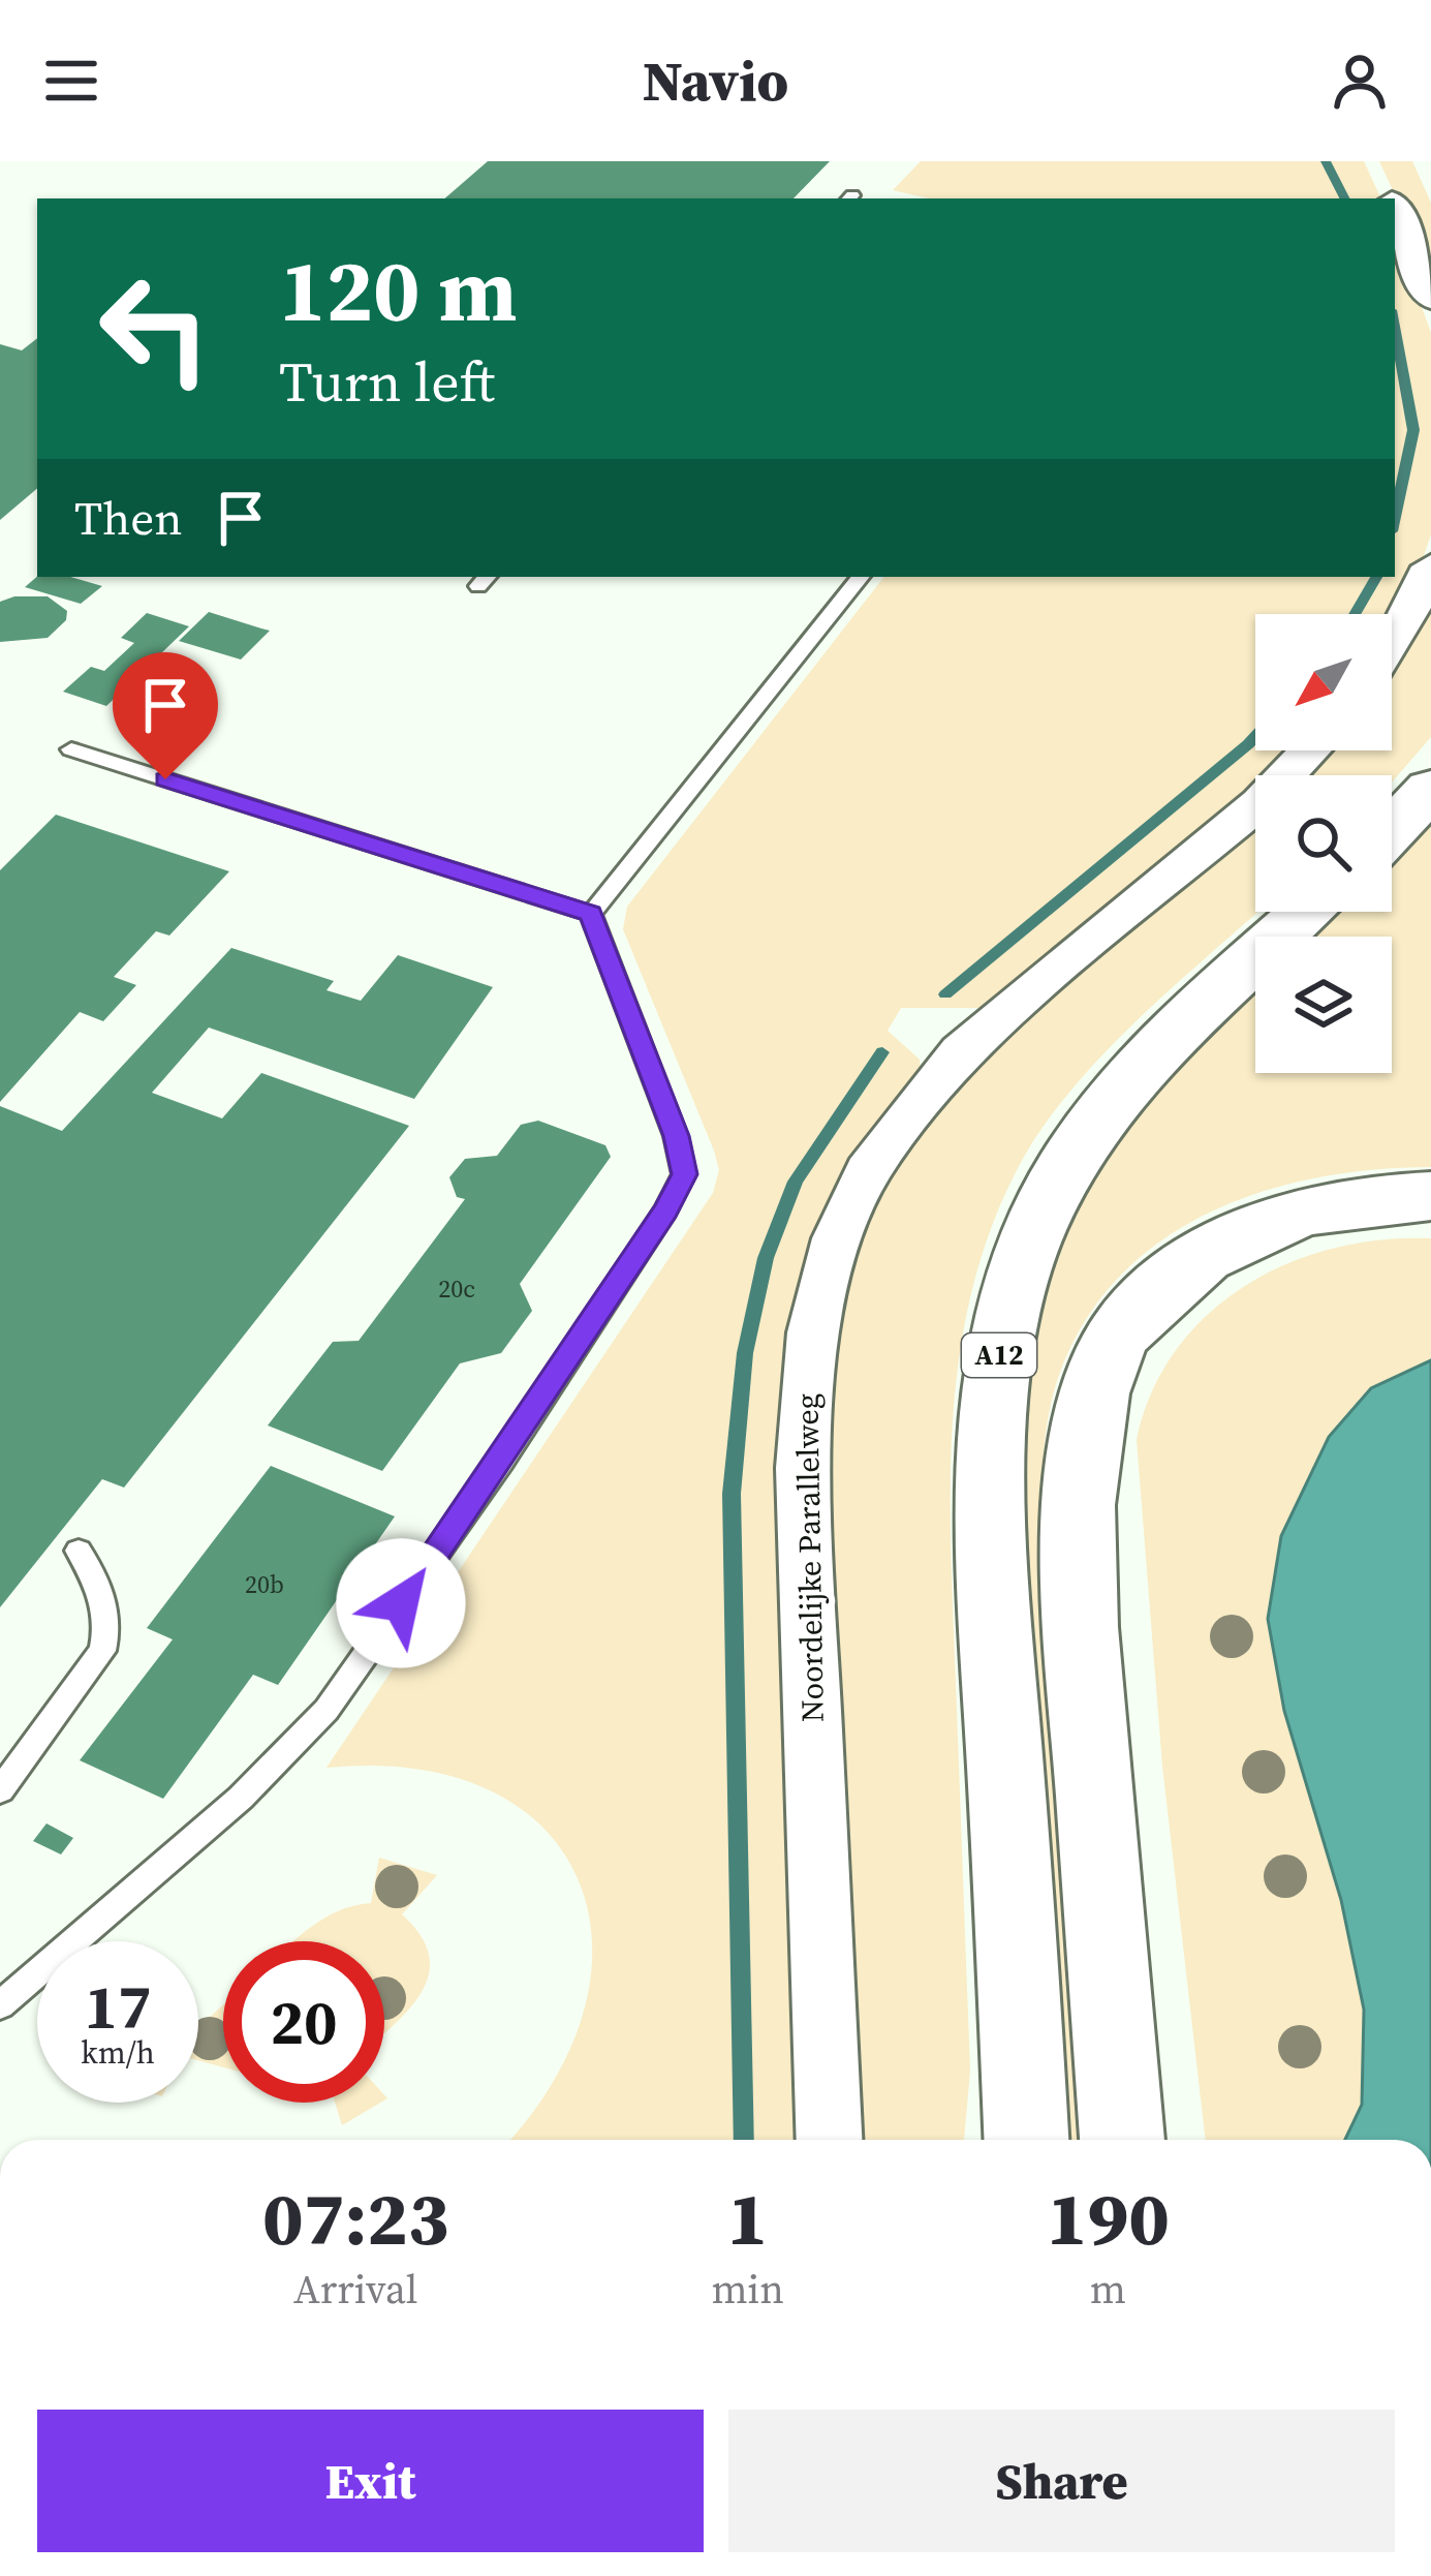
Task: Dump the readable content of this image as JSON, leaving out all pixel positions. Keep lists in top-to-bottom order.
{
  "streets": {
    "highway": ["A12"],
    "street": ["Noordelijke Parallelweg"]
  },
  "house_numbers": ["20c", "20b"],
  "north": "bottom left",
  "page": {
    "header": "Navio",
    "turn": ["120 m", "Turn left"],
    "then": "Then",
    "speed": "17 km/h",
    "limit": "20",
    "eta": [
      "07:23",
      "Arrival",
      "1",
      "min",
      "190",
      "m"
    ],
    "buttons": ["Exit", "Share"]
  }
}
